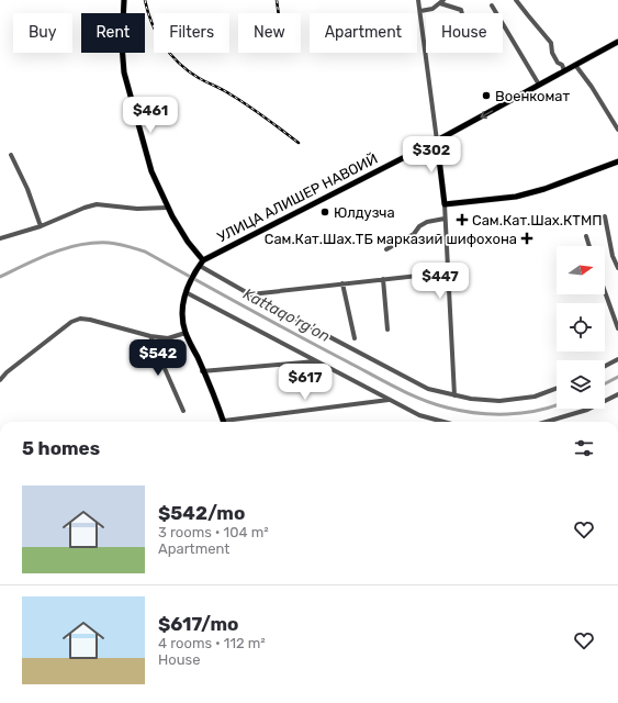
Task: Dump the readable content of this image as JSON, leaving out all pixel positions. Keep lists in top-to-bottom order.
{
  "streets": {
    "main road": ["УЛИЦА АЛИШЕР НАВОИЙ"]
  },
  "water": ["Kattaqo'rg'on"],
  "places": {
    "other": ["Военкомат", "Юлдузча"],
    "health": ["Сам.Кат.Шах.КТМП", "Сам.Кат.Шах.ТБ марказий шифохона"]
  },
  "north": "right",
  "page": {
    "chip": [
      "Buy",
      "Rent",
      "Filters",
      "New",
      "Apartment",
      "House"
    ],
    "price": [
      "$461",
      "$302",
      "$447",
      "$542",
      "$617"
    ],
    "heading": "5 homes",
    "list": [
      {
        "name": "$542/mo",
        "note": "3 rooms · 104 m² · Apartment"
      },
      {
        "name": "$617/mo",
        "note": "4 rooms · 112 m² · House"
      }
    ]
  }
}
